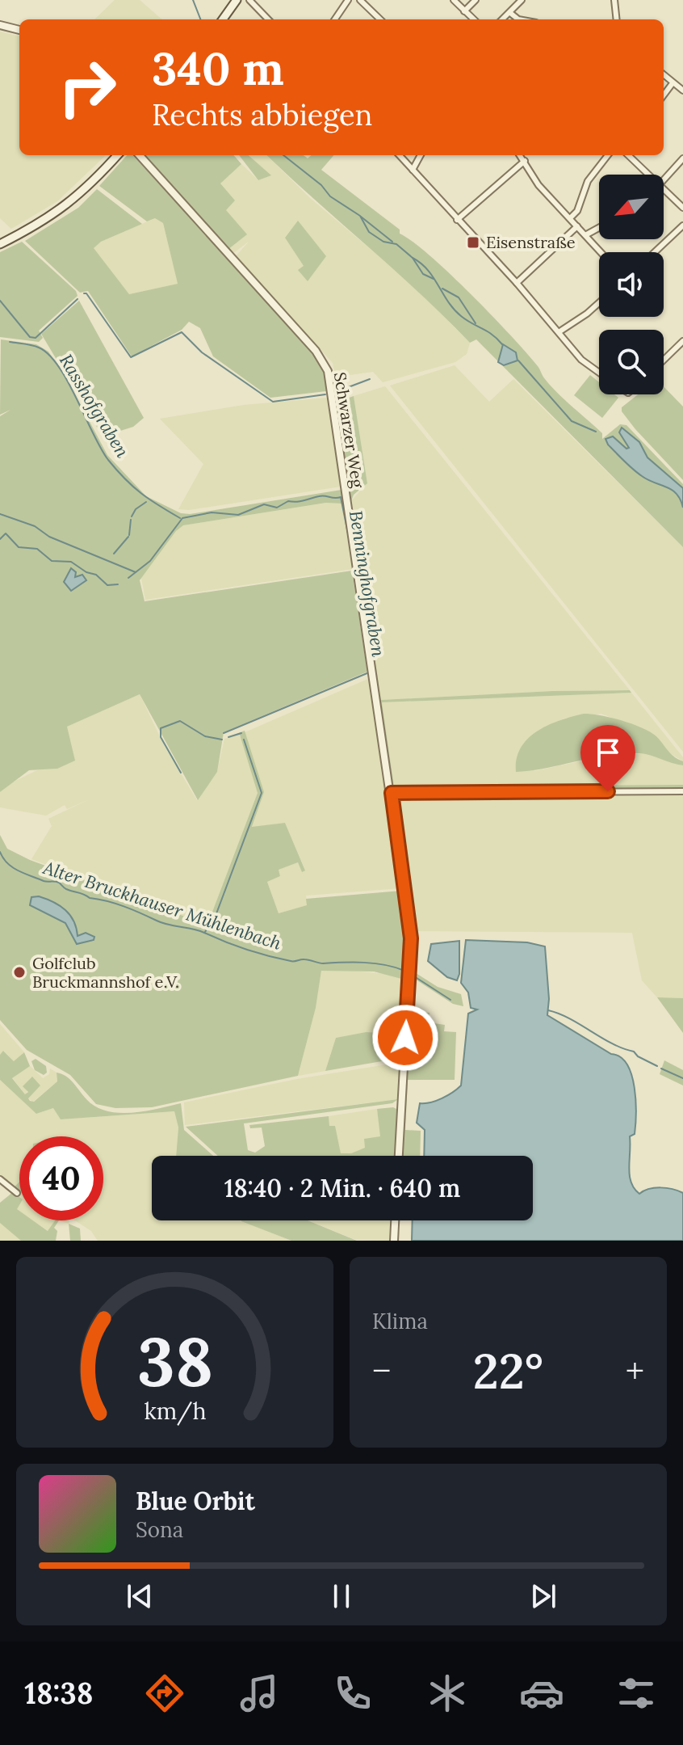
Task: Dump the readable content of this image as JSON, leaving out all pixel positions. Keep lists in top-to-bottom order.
{
  "streets": {
    "street": ["Schwarzer Weg"]
  },
  "water": ["Rasshofgraben", "Benninghofgraben", "Alter Bruckhauser Mühlenbach"],
  "places": {
    "transit": ["Eisenstraße"],
    "other": ["Golfclub Bruckmannshof e.V."]
  },
  "north": "bottom left",
  "page": {
    "turn": ["340 m", "Rechts abbiegen"],
    "limit": "40",
    "trip": "18:40 · 2 Min. · 640 m",
    "tile": "Klima",
    "heat": ["−", "22°", "+"],
    "song": ["Blue Orbit", "Sona"],
    "tabs": "18:38",
    "gauge": ["38", "km/h"]
  }
}
